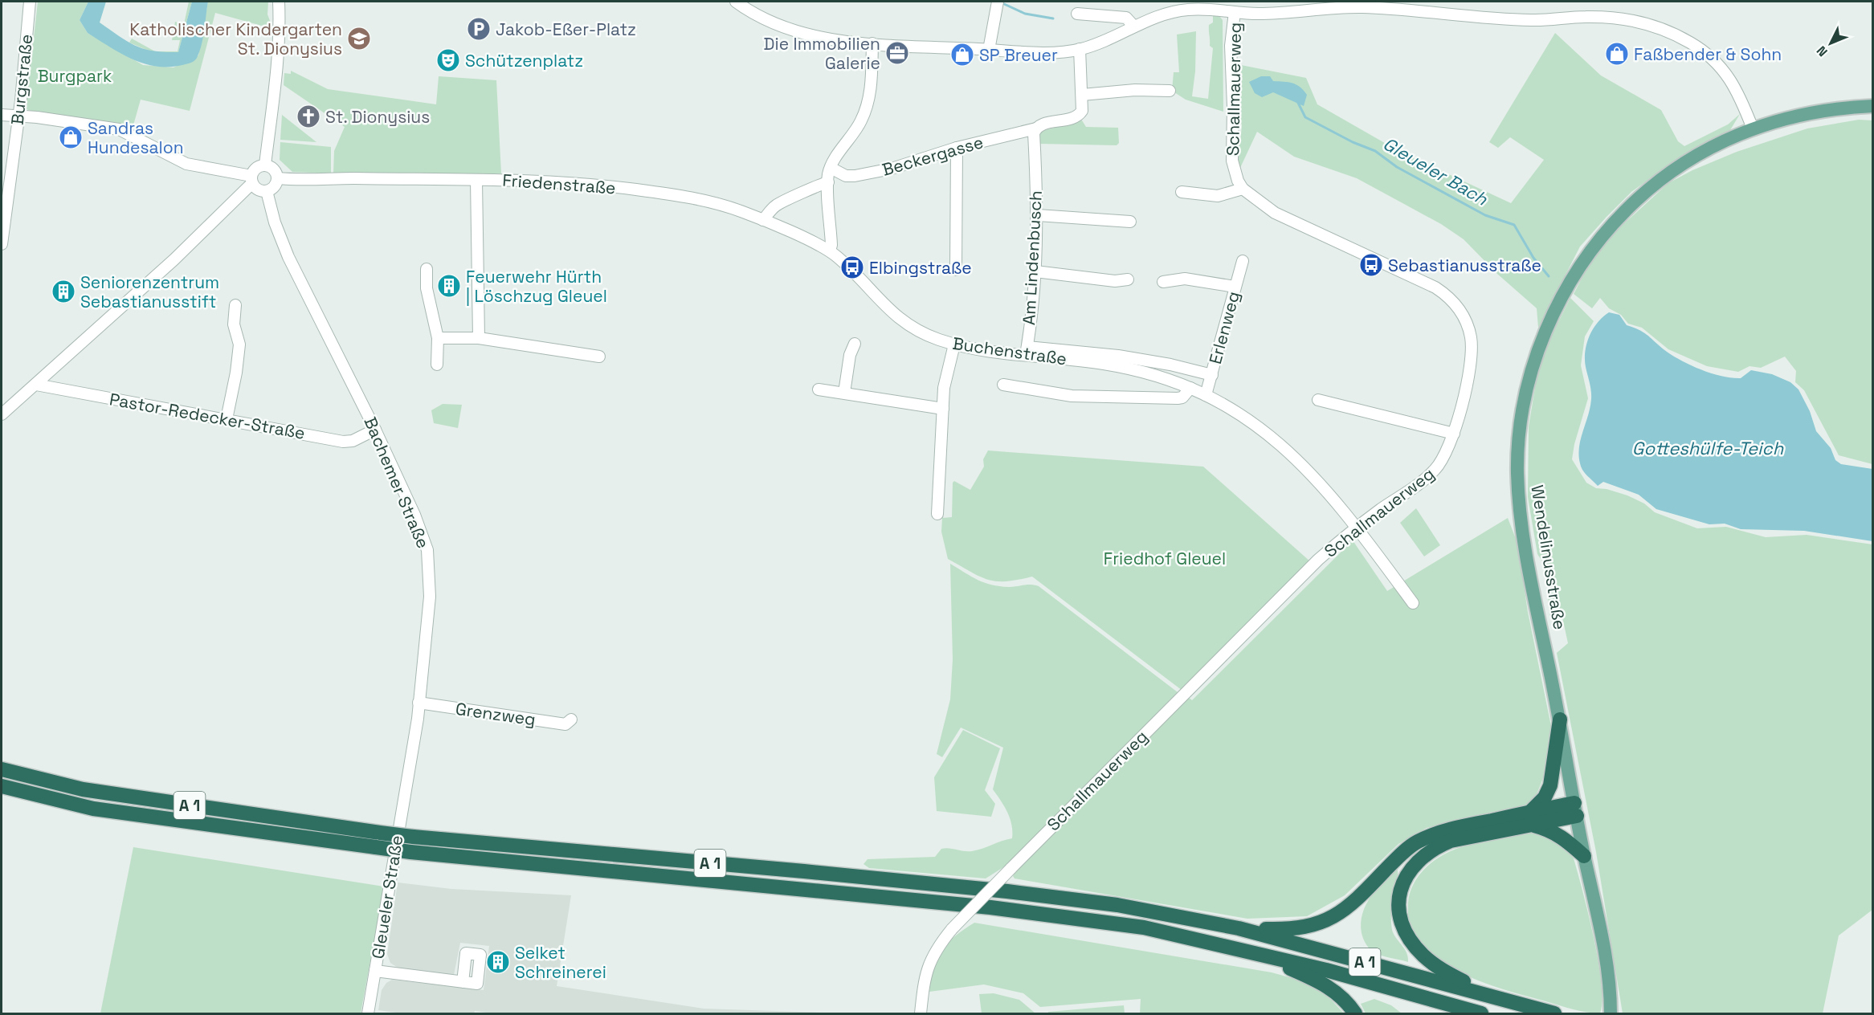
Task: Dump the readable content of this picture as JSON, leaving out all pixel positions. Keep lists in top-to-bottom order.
{
  "streets": {
    "highway": ["A 1"],
    "main road": ["Wendelinusstraße"],
    "street": [
      "Burgstraße",
      "Schallmauerweg",
      "Beckergasse",
      "Friedenstraße",
      "Am Lindenbusch",
      "Erlenweg",
      "Buchenstraße",
      "Pastor-Redecker-Straße",
      "Bachemer Straße",
      "Grenzweg",
      "Gleueler Straße"
    ]
  },
  "crossings": [
    ["Schallmauerweg", "Buchenstraße"],
    ["Beckergasse", "Am Lindenbusch"],
    ["Friedenstraße", "Buchenstraße"],
    ["Friedenstraße", "Bachemer Straße"],
    ["Am Lindenbusch", "Buchenstraße"],
    ["Erlenweg", "Buchenstraße"],
    ["Pastor-Redecker-Straße", "Bachemer Straße"],
    ["Bachemer Straße", "Grenzweg"],
    ["Bachemer Straße", "Gleueler Straße"]
  ],
  "water": ["Gleueler Bach", "Gotteshülfe-Teich"],
  "parks": ["Burgpark", "Friedhof Gleuel"],
  "places": {
    "parking": ["Jakob-Eßer-Platz"],
    "school or university": ["Katholischer Kindergarten St. Dionysius"],
    "office": ["Die Immobilien Galerie"],
    "shop": ["Faßbender & Sohn", "SP Breuer", "Sandras Hundesalon"],
    "theatre": ["Schützenplatz"],
    "church": ["St. Dionysius"],
    "bus stop": ["Sebastianusstraße", "Elbingstraße"],
    "building": ["Feuerwehr Hürth | Löschzug Gleuel", "Seniorenzentrum Sebastianusstift", "Selket Schreinerei"]
  },
  "north": "bottom left"
}
